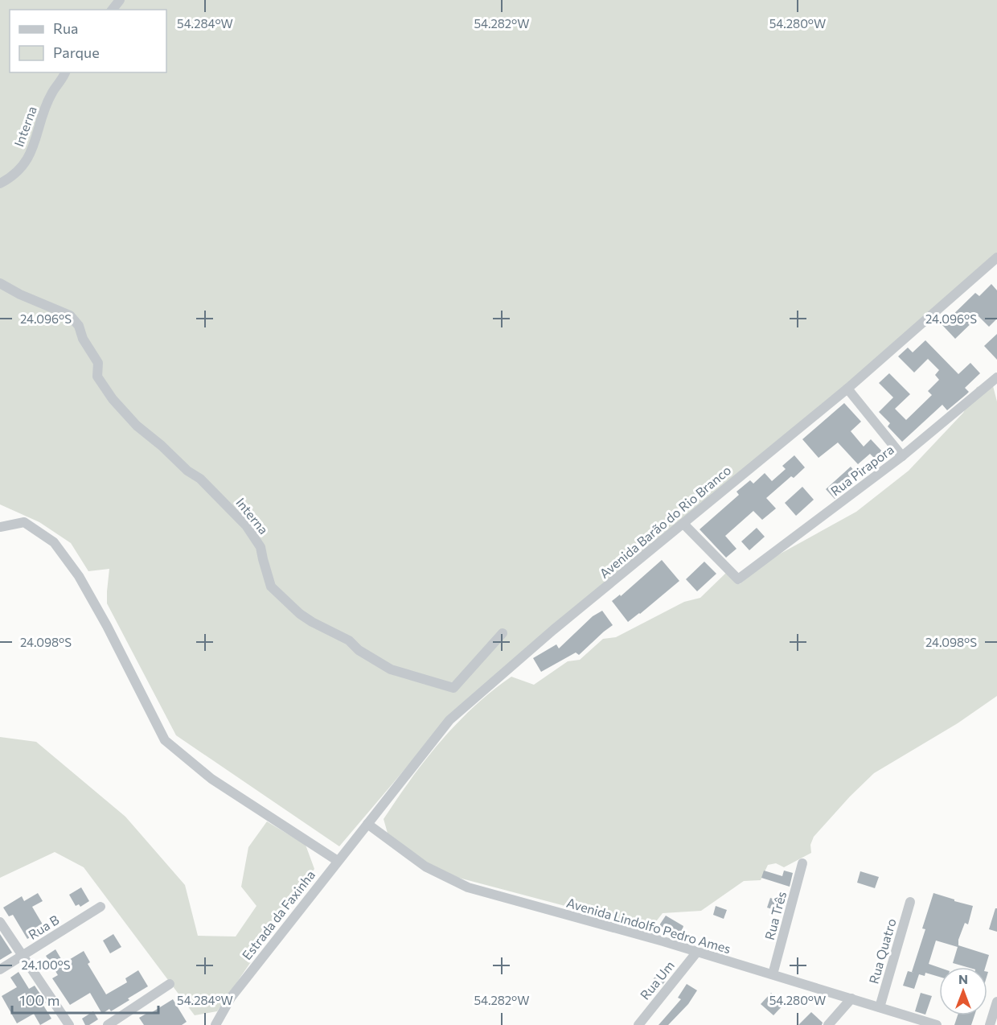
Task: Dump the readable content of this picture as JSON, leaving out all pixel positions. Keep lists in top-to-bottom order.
{
  "streets": {
    "street": [
      "Interna",
      "Rua Pirapora",
      "Avenida Barão do Rio Branco",
      "Estrada da Faxinha",
      "Rua Três",
      "Avenida Lindolfo Pedro Ames",
      "Rua B",
      "Rua Quatro",
      "Rua Um"
    ]
  },
  "crossings": [
    ["Rua Pirapora", "Avenida Barão do Rio Branco"],
    ["Avenida Barão do Rio Branco", "Estrada da Faxinha"],
    ["Avenida Barão do Rio Branco", "Avenida Lindolfo Pedro Ames"],
    ["Estrada da Faxinha", "Avenida Lindolfo Pedro Ames"],
    ["Rua Três", "Avenida Lindolfo Pedro Ames"],
    ["Avenida Lindolfo Pedro Ames", "Rua Quatro"],
    ["Avenida Lindolfo Pedro Ames", "Rua Um"]
  ],
  "legend": ["Rua", "Parque"],
  "scale_bar": "100 m",
  "north": "top",
  "coordinates": [
    "54.284°W",
    "54.282°W",
    "54.280°W",
    "24.096°S",
    "24.098°S",
    "24.100°S"
  ]
}
